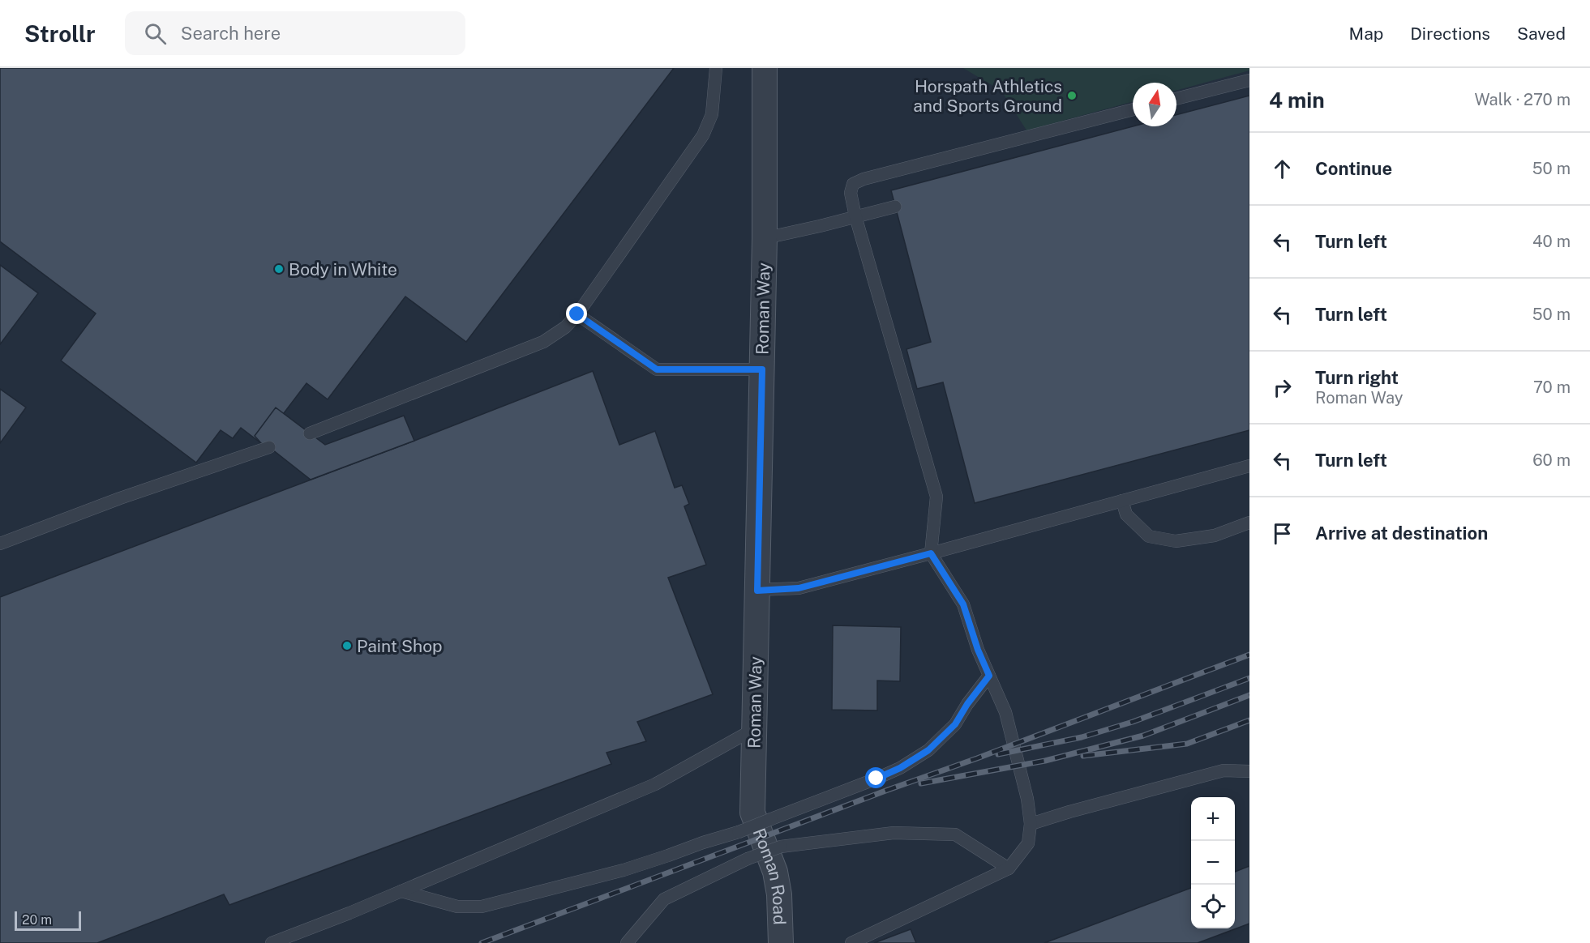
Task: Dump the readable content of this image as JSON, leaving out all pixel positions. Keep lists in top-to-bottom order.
{
  "streets": {
    "street": ["Roman Way", "Roman Road"]
  },
  "crossings": [
    ["Roman Way", "Roman Road"]
  ],
  "places": ["Horspath Athletics and Sports Ground", "Body in White", "Paint Shop"],
  "scale_bar": "20 m",
  "north": "top",
  "page": {
    "header": "Strollr",
    "search": "Search here",
    "nav": ["Map", "Directions", "Saved"],
    "heading": ["4 min", "Walk · 270 m"],
    "list": [
      ["Continue", "50 m"],
      ["Turn left", "40 m"],
      ["Turn left", "50 m"],
      ["Turn right", "Roman Way", "70 m"],
      ["Turn left", "60 m"],
      "Arrive at destination"
    ],
    "map_buttons": ["+", "−"],
    "scale": "20 m"
  }
}
